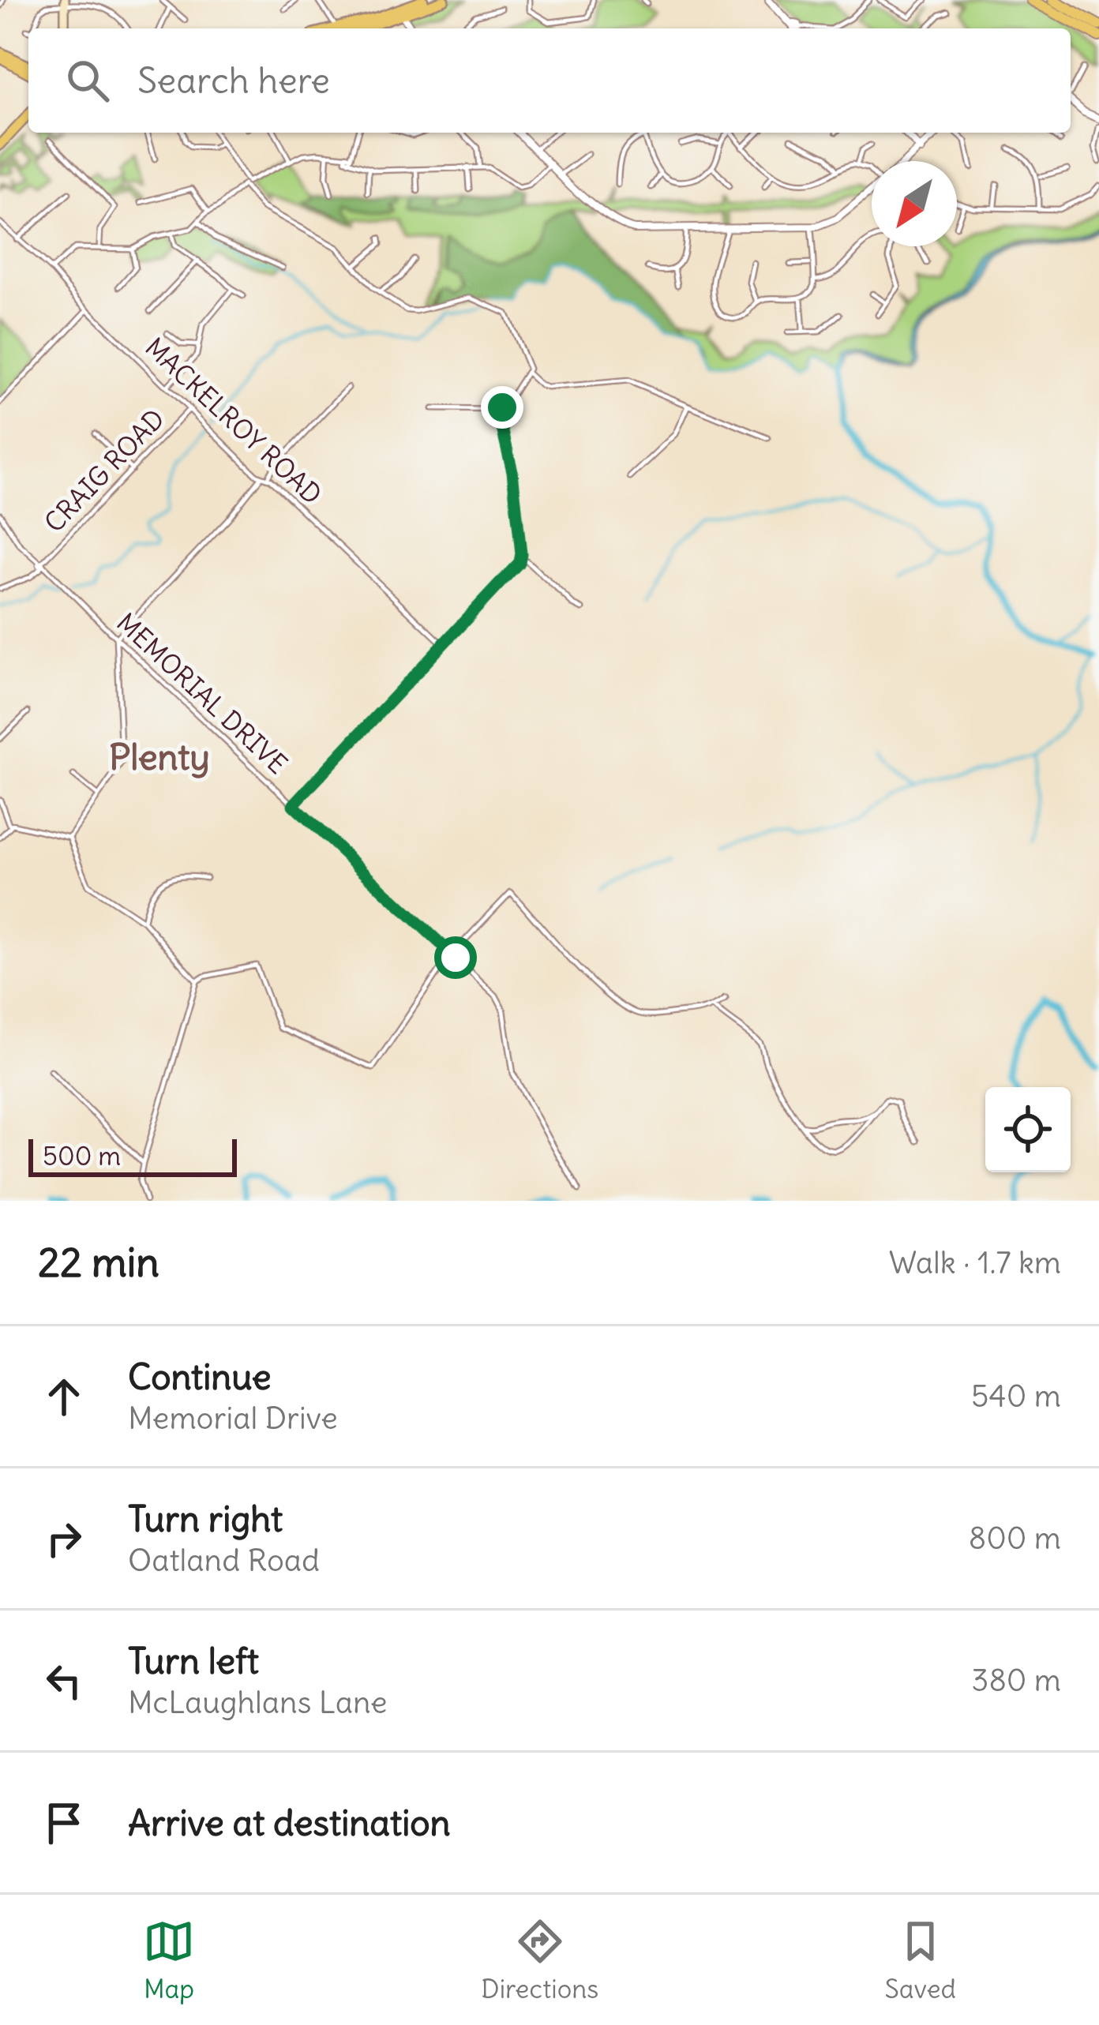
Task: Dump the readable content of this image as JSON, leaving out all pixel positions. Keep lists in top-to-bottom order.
{
  "streets": {
    "street": ["MACKELROY ROAD", "CRAIG ROAD", "MEMORIAL DRIVE"]
  },
  "crossings": [
    ["MACKELROY ROAD", "CRAIG ROAD"],
    ["CRAIG ROAD", "MEMORIAL DRIVE"]
  ],
  "districts": ["Plenty"],
  "scale_bar": "500 m",
  "north": "bottom left",
  "page": {
    "search": "Search here",
    "scale": "500 m",
    "heading": ["22 min", "Walk · 1.7 km"],
    "list": [
      ["Continue", "Memorial Drive", "540 m"],
      ["Turn right", "Oatland Road", "800 m"],
      ["Turn left", "McLaughlans Lane", "380 m"],
      "Arrive at destination"
    ],
    "nav": ["Map", "Directions", "Saved"]
  }
}
